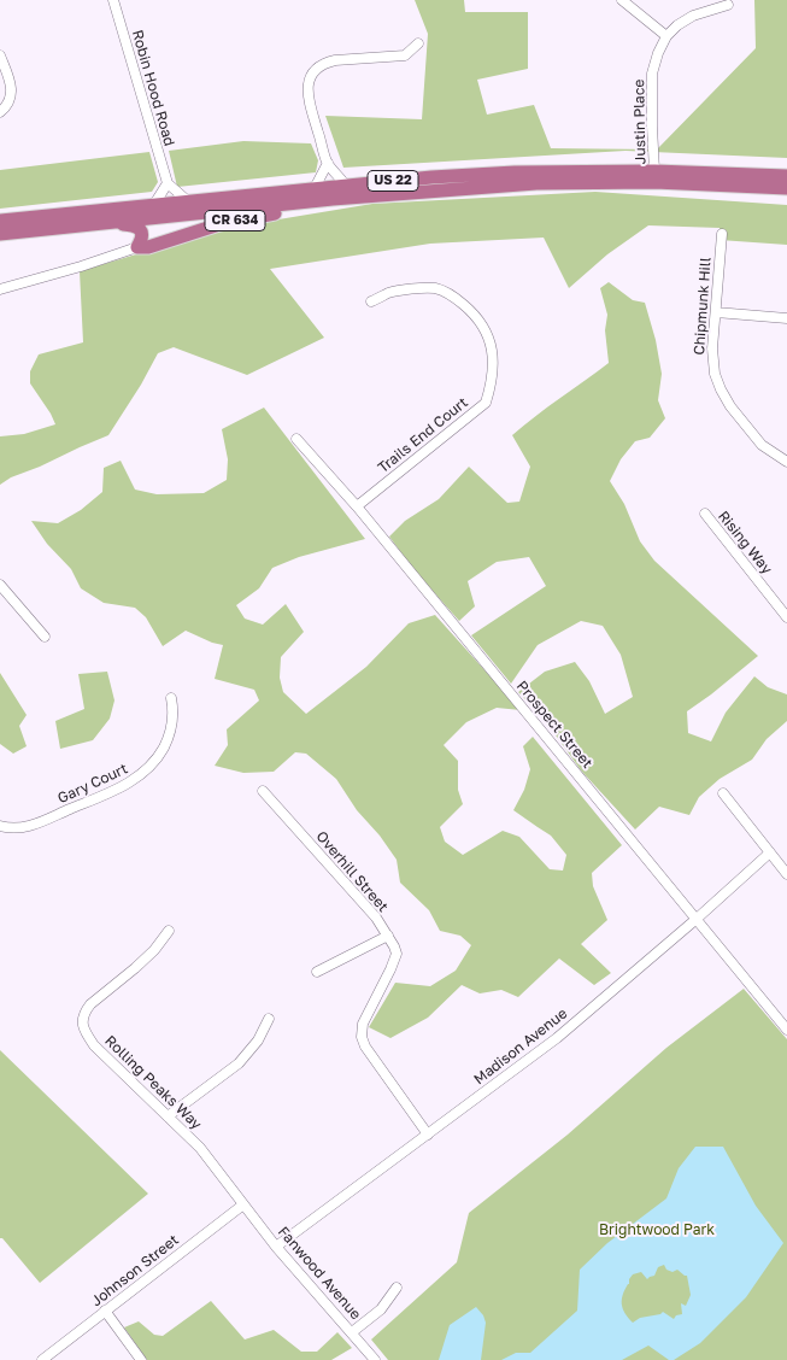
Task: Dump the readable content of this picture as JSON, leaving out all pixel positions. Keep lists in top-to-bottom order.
{
  "streets": {
    "highway": ["US 22", "CR 634"],
    "street": [
      "Robin Hood Road",
      "Justin Place",
      "Chipmunk Hill",
      "Trails End Court",
      "Rising Way",
      "Prospect Street",
      "Gary Court",
      "Overhill Street",
      "Madison Avenue",
      "Rolling Peaks Way",
      "Johnson Street",
      "Fanwood Avenue"
    ]
  },
  "crossings": [
    ["Justin Place", "US 22"],
    ["US 22", "CR 634"],
    ["Trails End Court", "Prospect Street"],
    ["Prospect Street", "Madison Avenue"],
    ["Overhill Street", "Madison Avenue"],
    ["Madison Avenue", "Fanwood Avenue"],
    ["Rolling Peaks Way", "Johnson Street"],
    ["Rolling Peaks Way", "Fanwood Avenue"],
    ["Johnson Street", "Fanwood Avenue"]
  ],
  "parks": ["Brightwood Park"]
}
